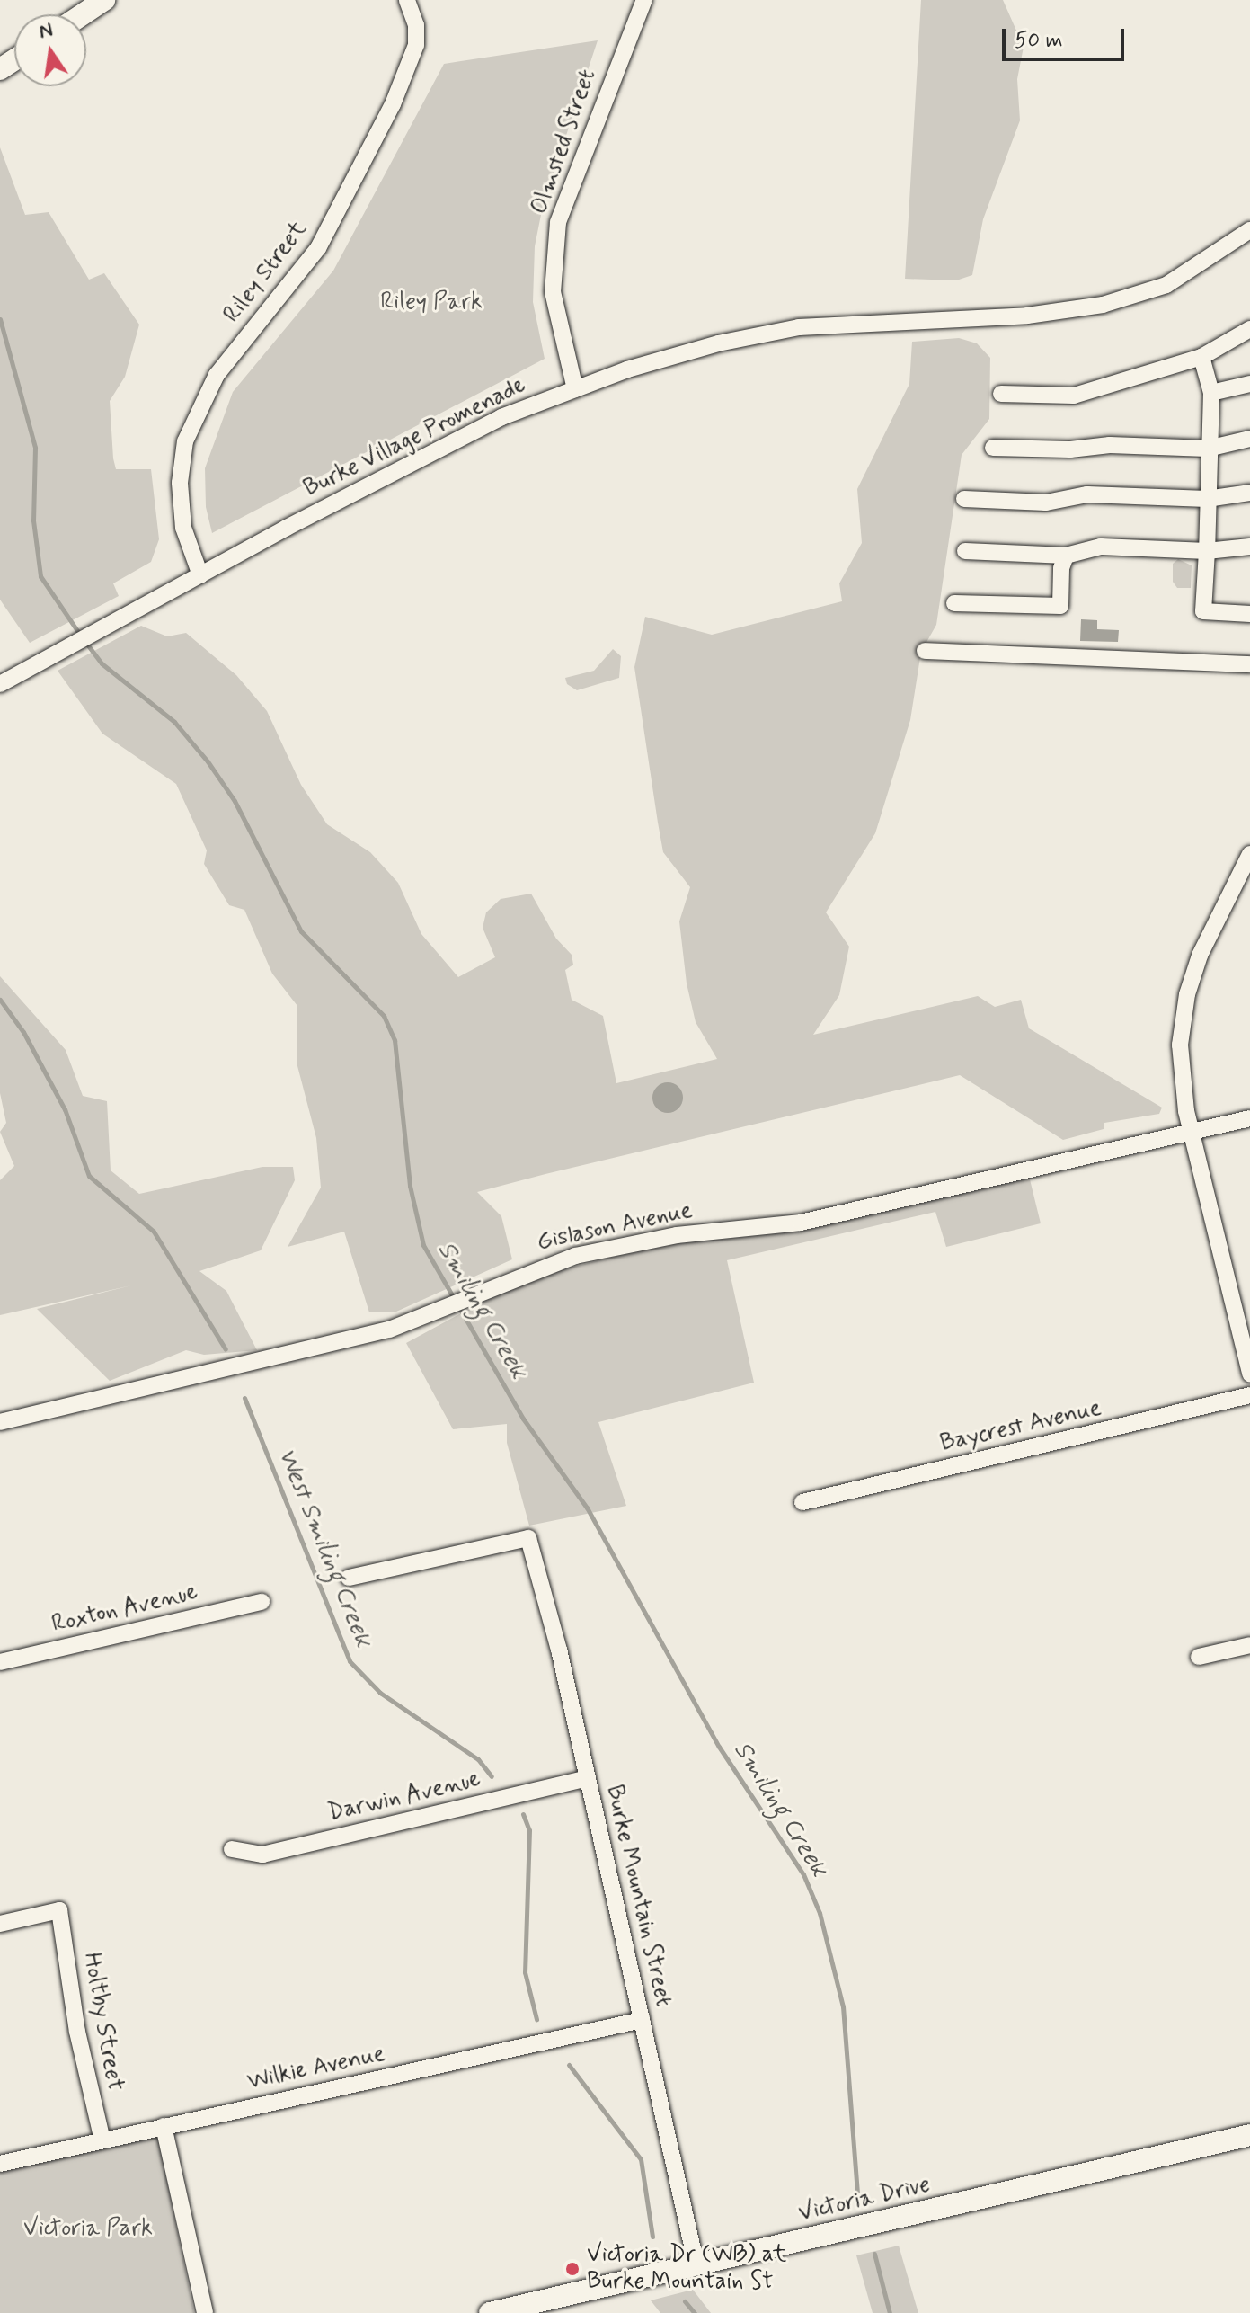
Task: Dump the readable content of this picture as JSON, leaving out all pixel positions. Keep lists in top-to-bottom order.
{
  "streets": {
    "main road": ["Victoria Drive"],
    "street": [
      "Olmsted Street",
      "Riley Street",
      "Burke Village Promenade",
      "Gislason Avenue",
      "Baycrest Avenue",
      "Roxton Avenue",
      "Darwin Avenue",
      "Burke Mountain Street",
      "Holtby Street",
      "Wilkie Avenue"
    ]
  },
  "crossings": [
    ["Olmsted Street", "Burke Village Promenade"],
    ["Riley Street", "Burke Village Promenade"],
    ["Darwin Avenue", "Burke Mountain Street"],
    ["Burke Mountain Street", "Wilkie Avenue"],
    ["Burke Mountain Street", "Victoria Drive"],
    ["Holtby Street", "Wilkie Avenue"]
  ],
  "water": ["Smiling Creek", "West Smiling Creek"],
  "parks": ["Riley Park", "Victoria Park"],
  "places": ["Victoria Dr (WB) at Burke Mountain St"],
  "scale_bar": "50 m",
  "north": "top"
}
